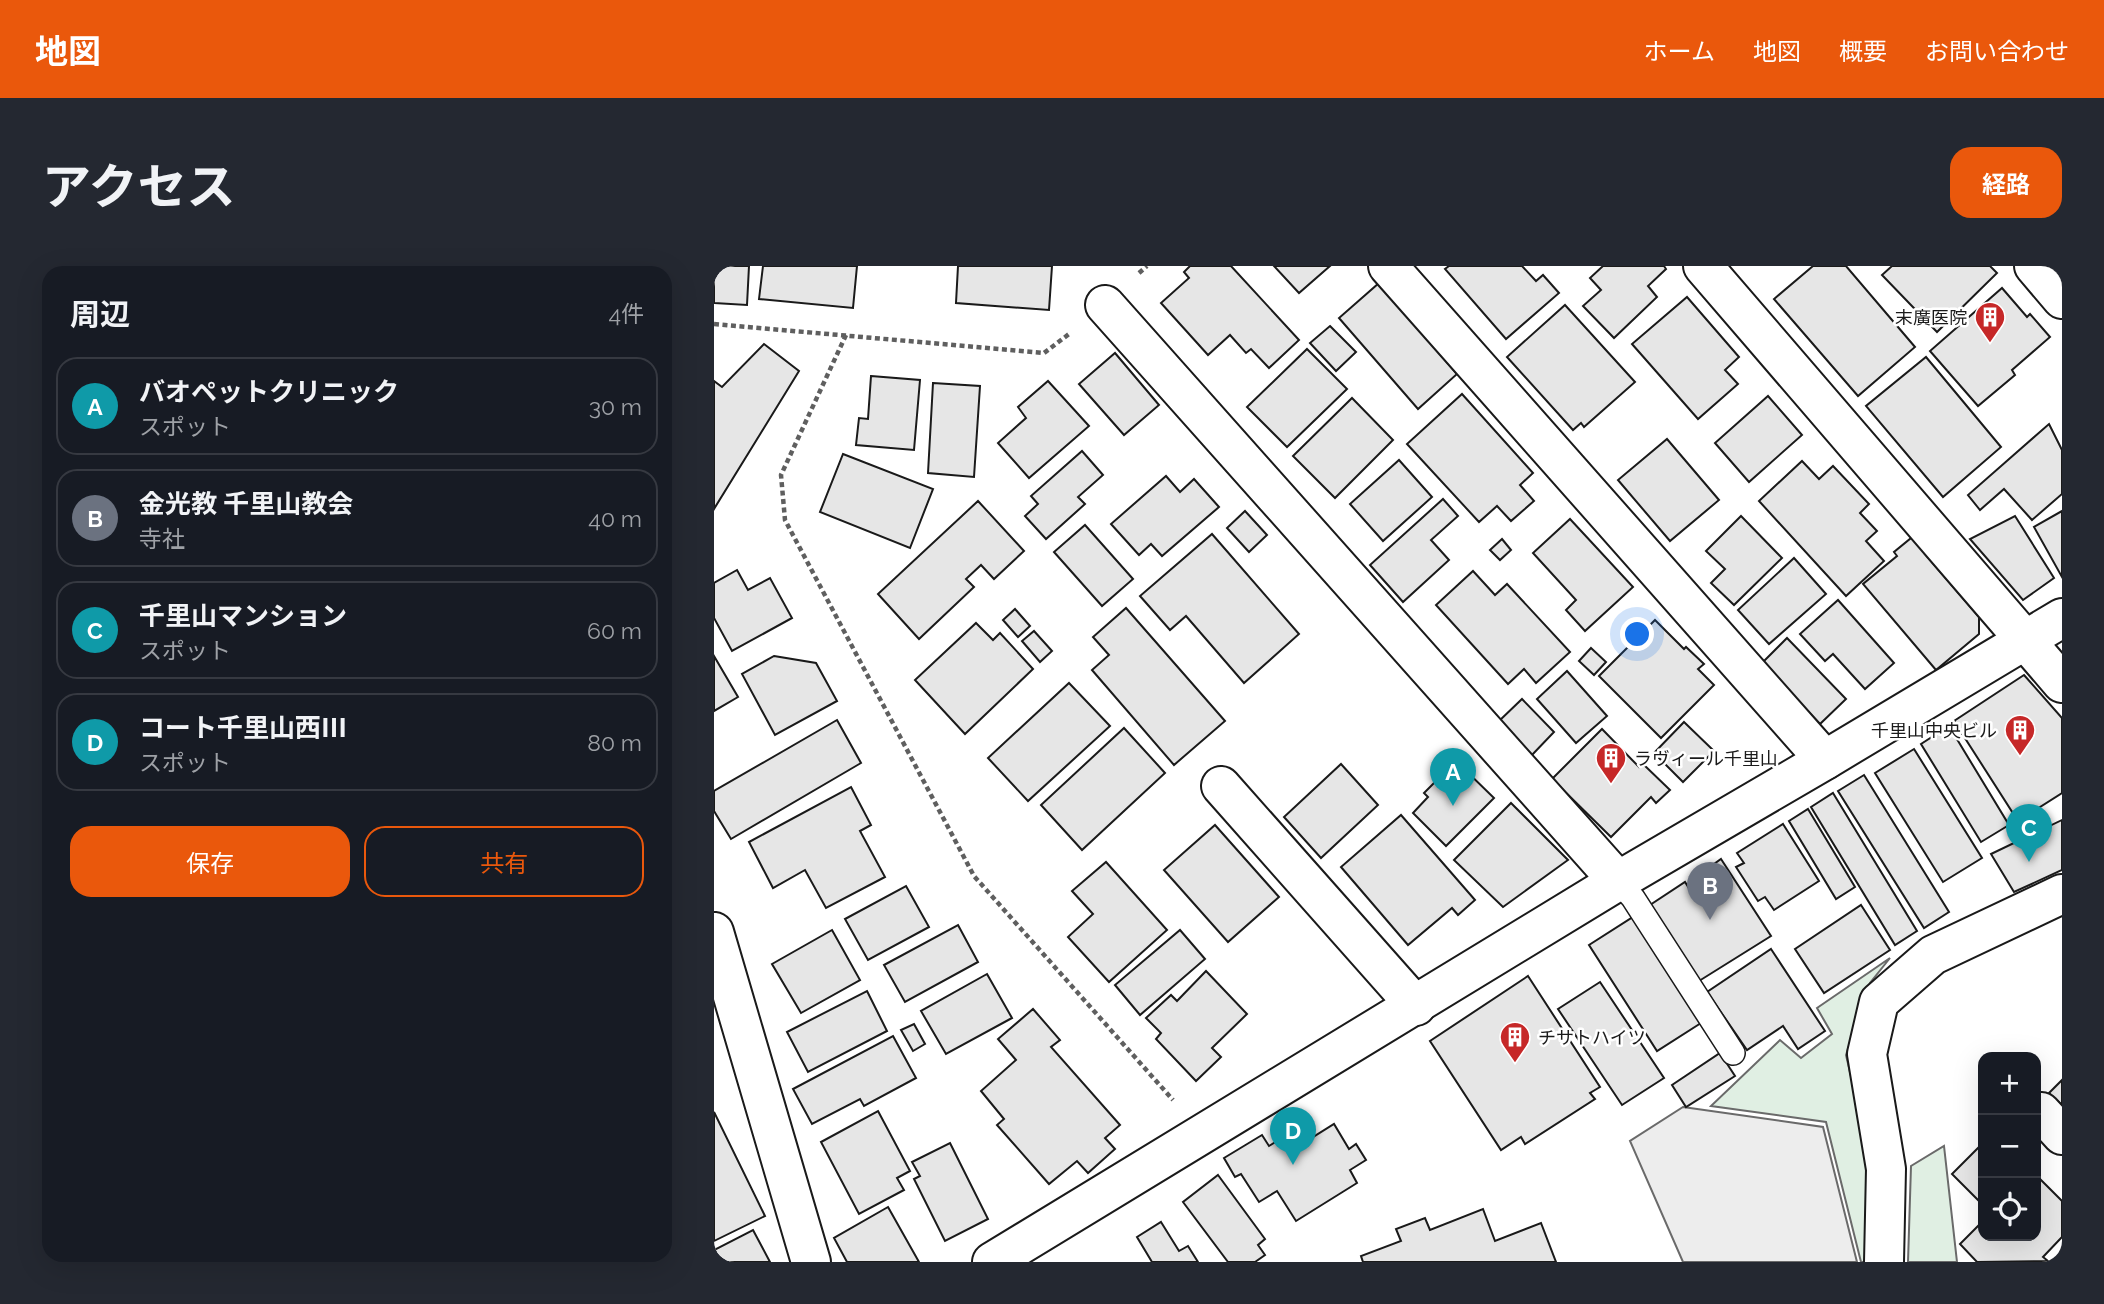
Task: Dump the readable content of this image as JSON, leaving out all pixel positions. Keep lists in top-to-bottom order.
{
  "places": {
    "building": [
      "末廣医院",
      "千里山中央ビル",
      "ラヴィール千里山",
      "チサトハイツ"
    ]
  },
  "page": {
    "header": "地図",
    "nav": [
      "ホーム",
      "地図",
      "概要",
      "お問い合わせ"
    ],
    "title": "アクセス",
    "buttons": [
      "経路",
      ["保存", "共有"]
    ],
    "heading": ["周辺", "4件"],
    "list": [
      {
        "mark": "A",
        "name": "バオペットクリニック",
        "note": "スポット",
        "value": "30 m"
      },
      {
        "mark": "B",
        "name": "金光教 千里山教会",
        "note": "寺社",
        "value": "40 m"
      },
      {
        "mark": "C",
        "name": "千里山マンション",
        "note": "スポット",
        "value": "60 m"
      },
      {
        "mark": "D",
        "name": "コート千里山西Ⅲ",
        "note": "スポット",
        "value": "80 m"
      }
    ],
    "pins": [
      "A",
      "C",
      "B",
      "D"
    ],
    "map_buttons": ["+", "−"]
  }
}
